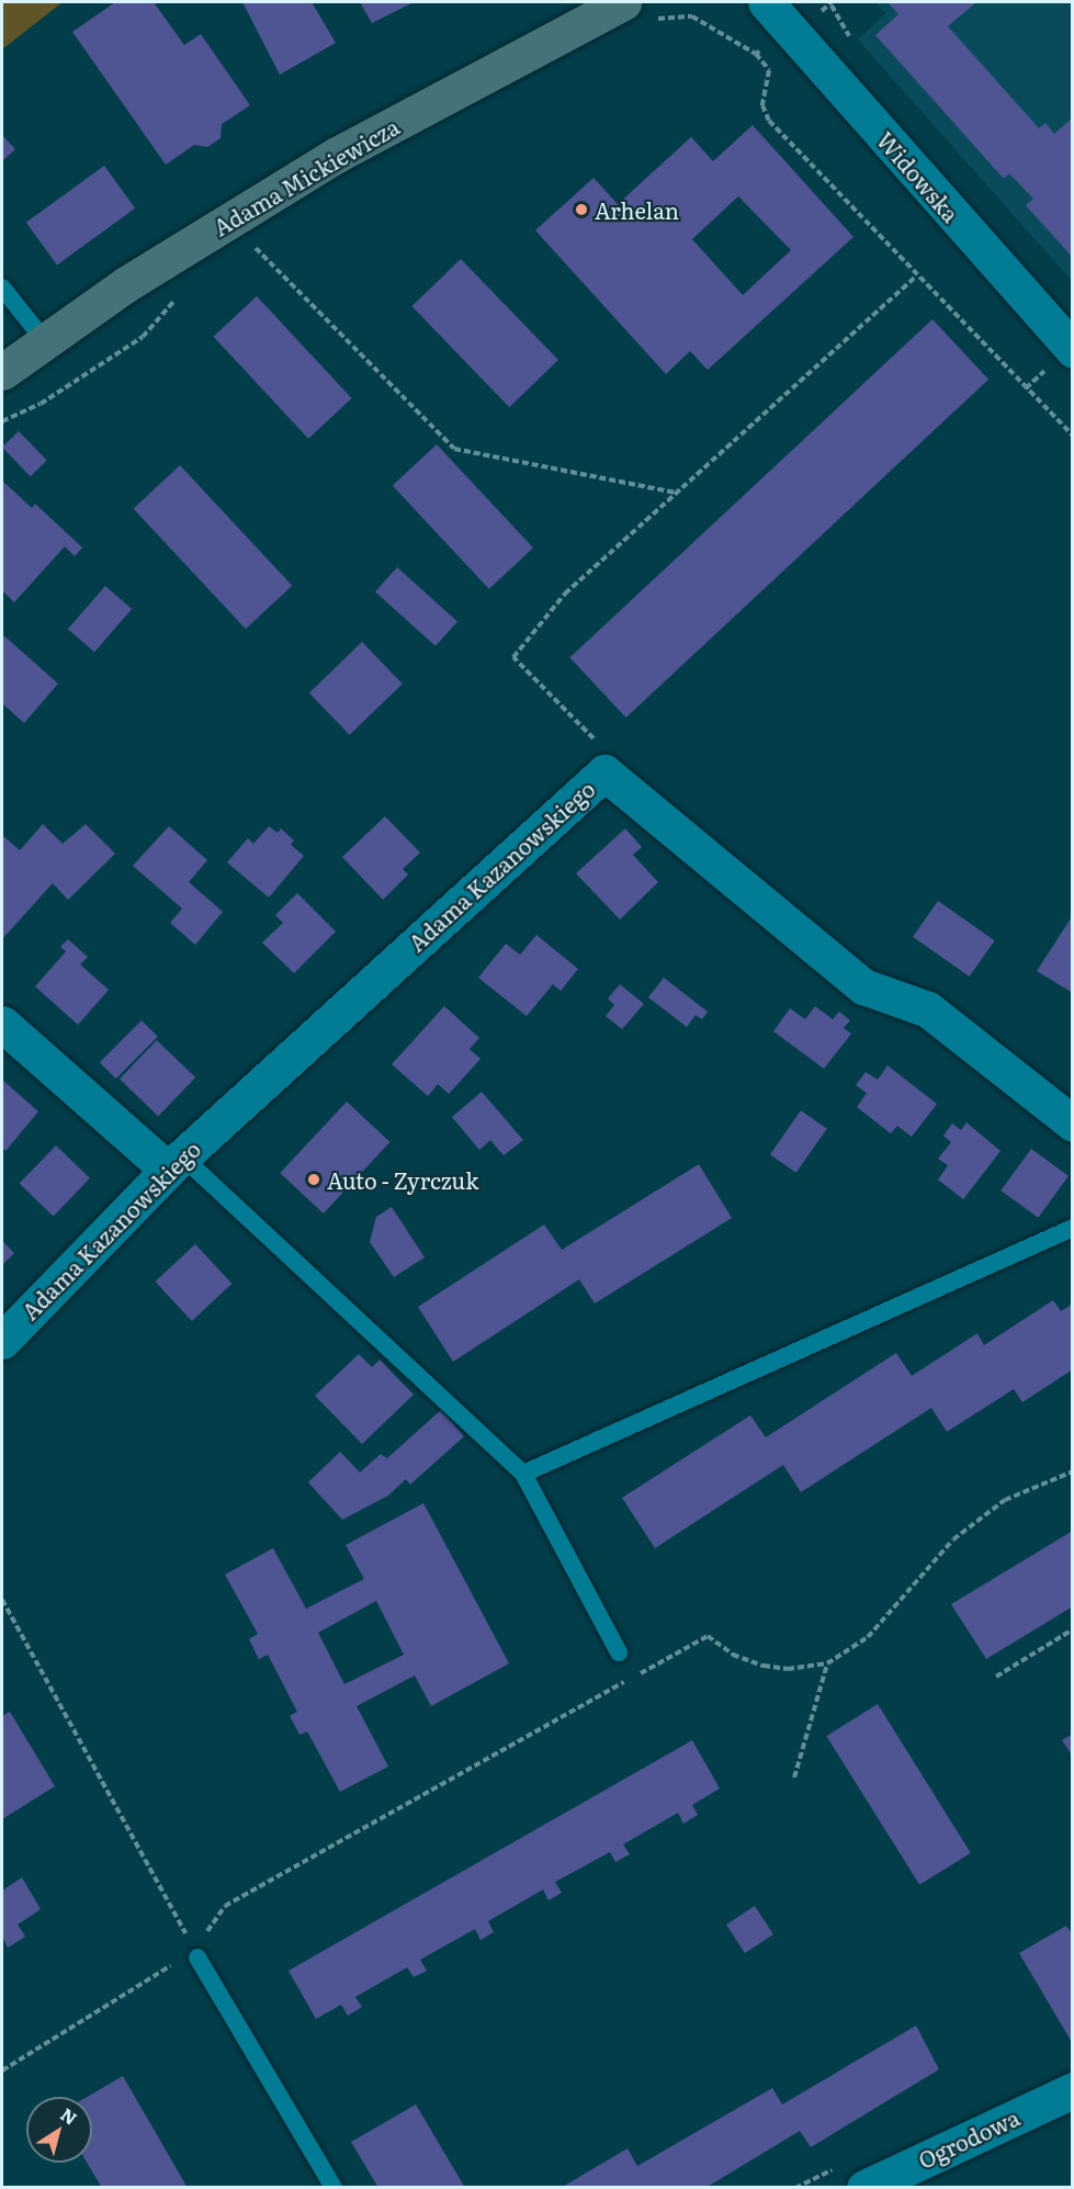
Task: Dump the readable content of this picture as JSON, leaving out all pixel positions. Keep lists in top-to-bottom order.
{
  "streets": {
    "main road": ["Adama Mickiewicza"],
    "street": ["Widowska", "Adama Kazanowskiego", "Ogrodowa"]
  },
  "places": ["Arhelan", "Auto - Zyrczuk"],
  "north": "top right"
}
